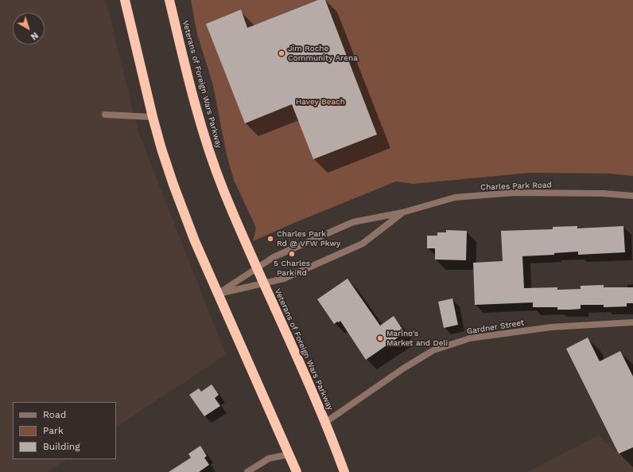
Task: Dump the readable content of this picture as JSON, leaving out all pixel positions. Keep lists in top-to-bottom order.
{
  "streets": {
    "highway": ["Veterans of Foreign Wars Parkway"],
    "street": ["Charles Park Road", "Gardner Street"]
  },
  "crossings": [
    ["Veterans of Foreign Wars Parkway", "Charles Park Road"],
    ["Veterans of Foreign Wars Parkway", "Gardner Street"]
  ],
  "parks": ["Havey Beach"],
  "places": [
    "Jim Roche Community Arena",
    "Charles Park Rd @ VFW Pkwy",
    "5 Charles Park Rd",
    "Marino's Market and Deli"
  ],
  "legend": ["Road", "Park", "Building"],
  "north": "bottom right"
}
